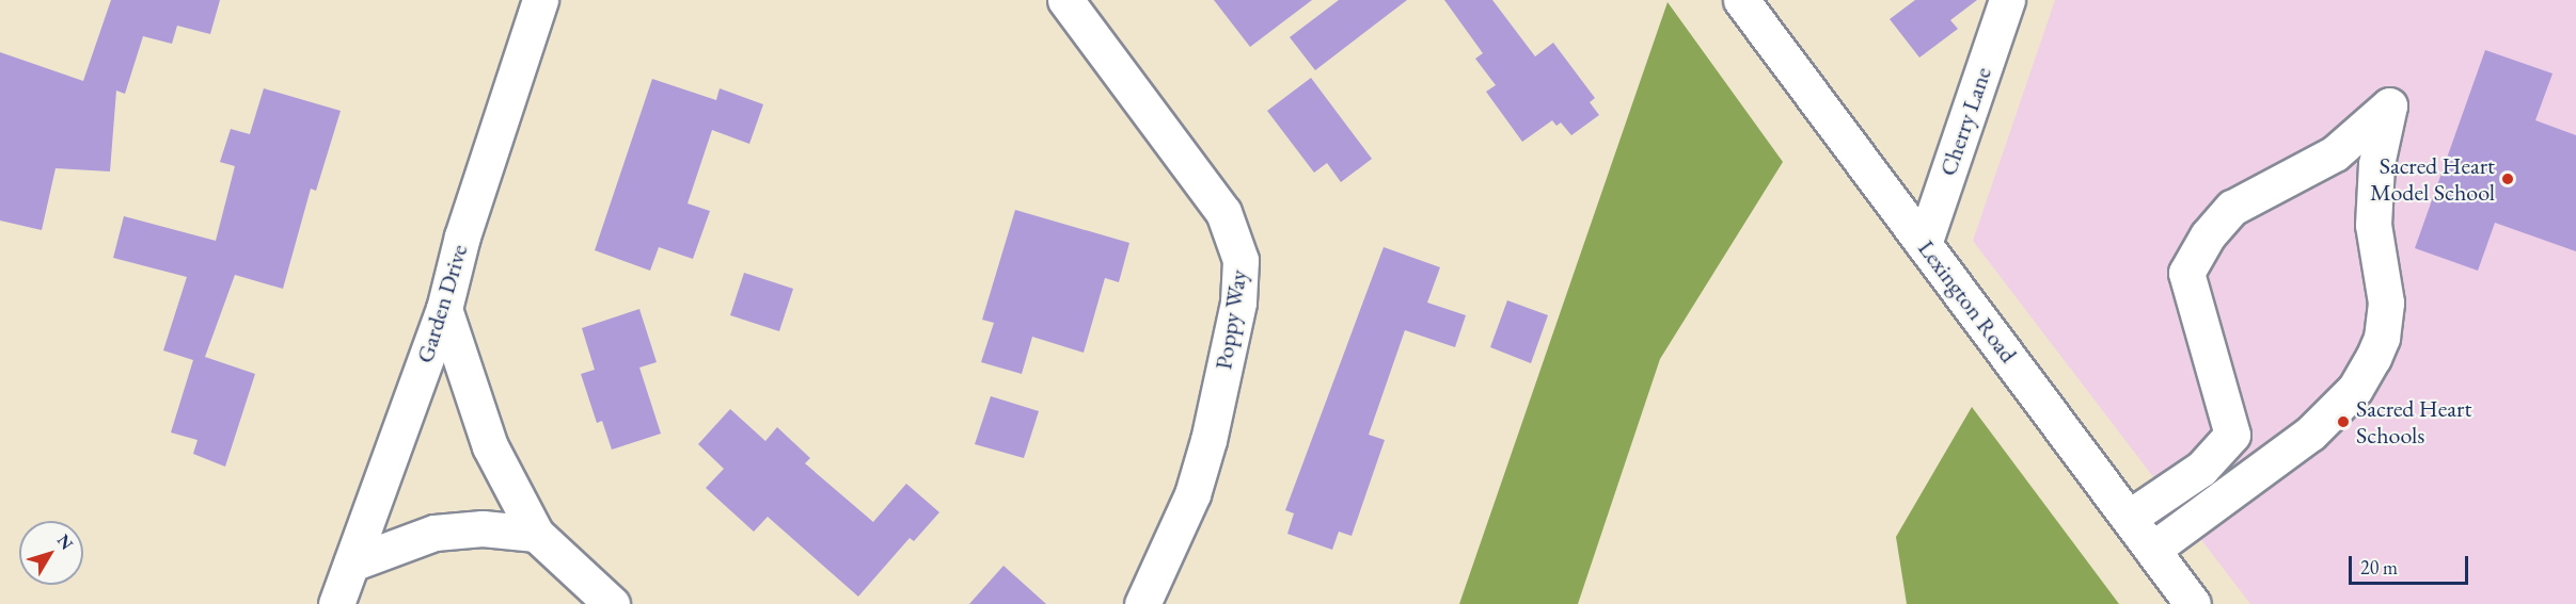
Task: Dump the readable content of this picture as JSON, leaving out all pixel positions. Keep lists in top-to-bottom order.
{
  "streets": {
    "street": [
      "Cherry Lane",
      "Lexington Road",
      "Garden Drive",
      "Poppy Way"
    ]
  },
  "crossings": [
    ["Cherry Lane", "Lexington Road"]
  ],
  "places": ["Sacred Heart Model School", "Sacred Heart Schools"],
  "scale_bar": "20 m",
  "north": "top right"
}
